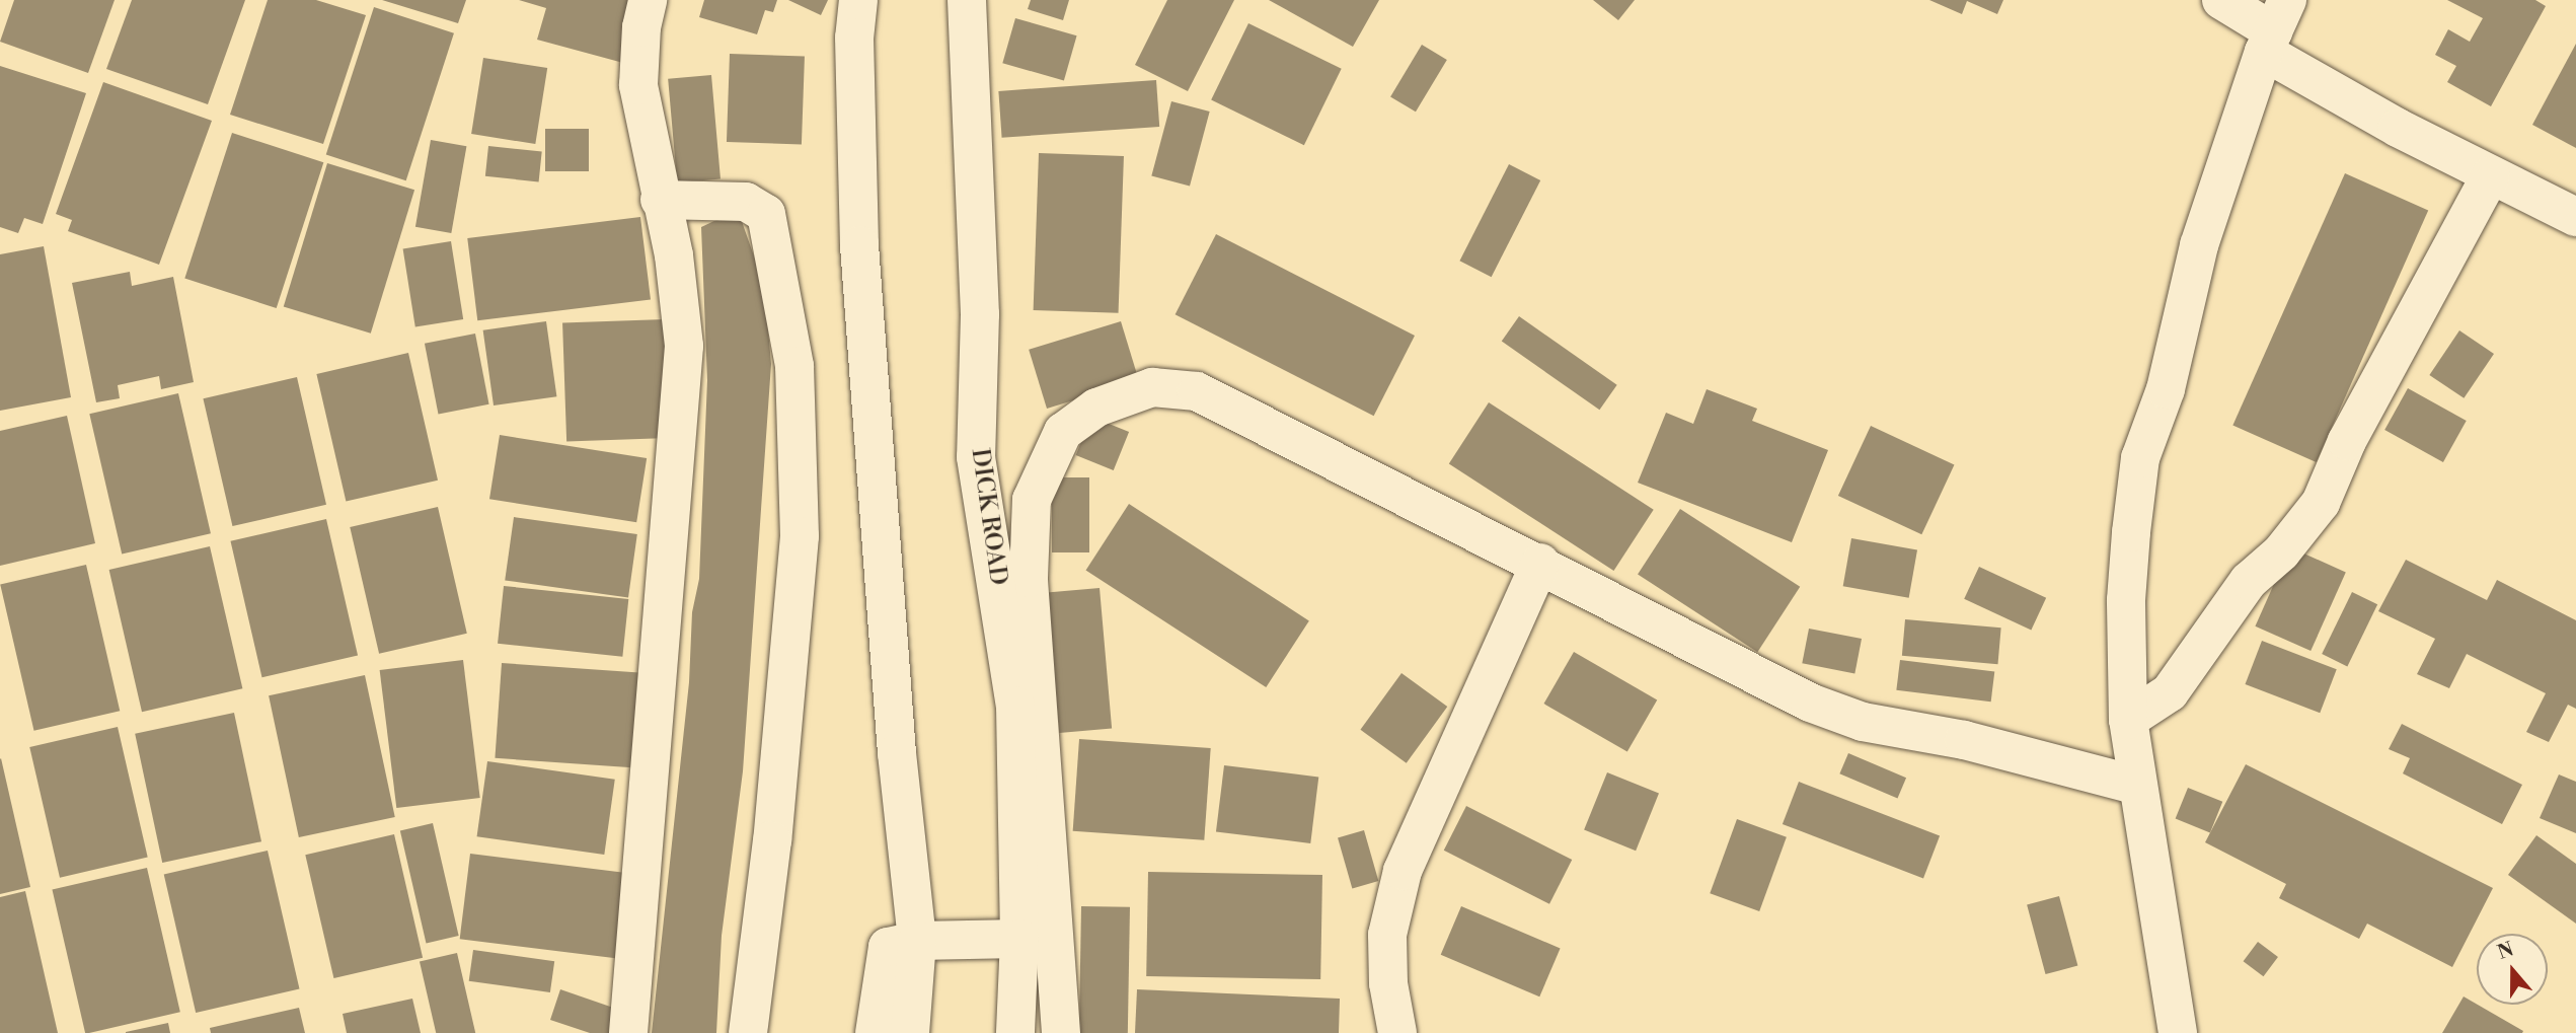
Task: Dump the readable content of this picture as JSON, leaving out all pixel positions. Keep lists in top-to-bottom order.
{
  "streets": {
    "street": ["DICK ROAD"]
  },
  "north": "top"
}
